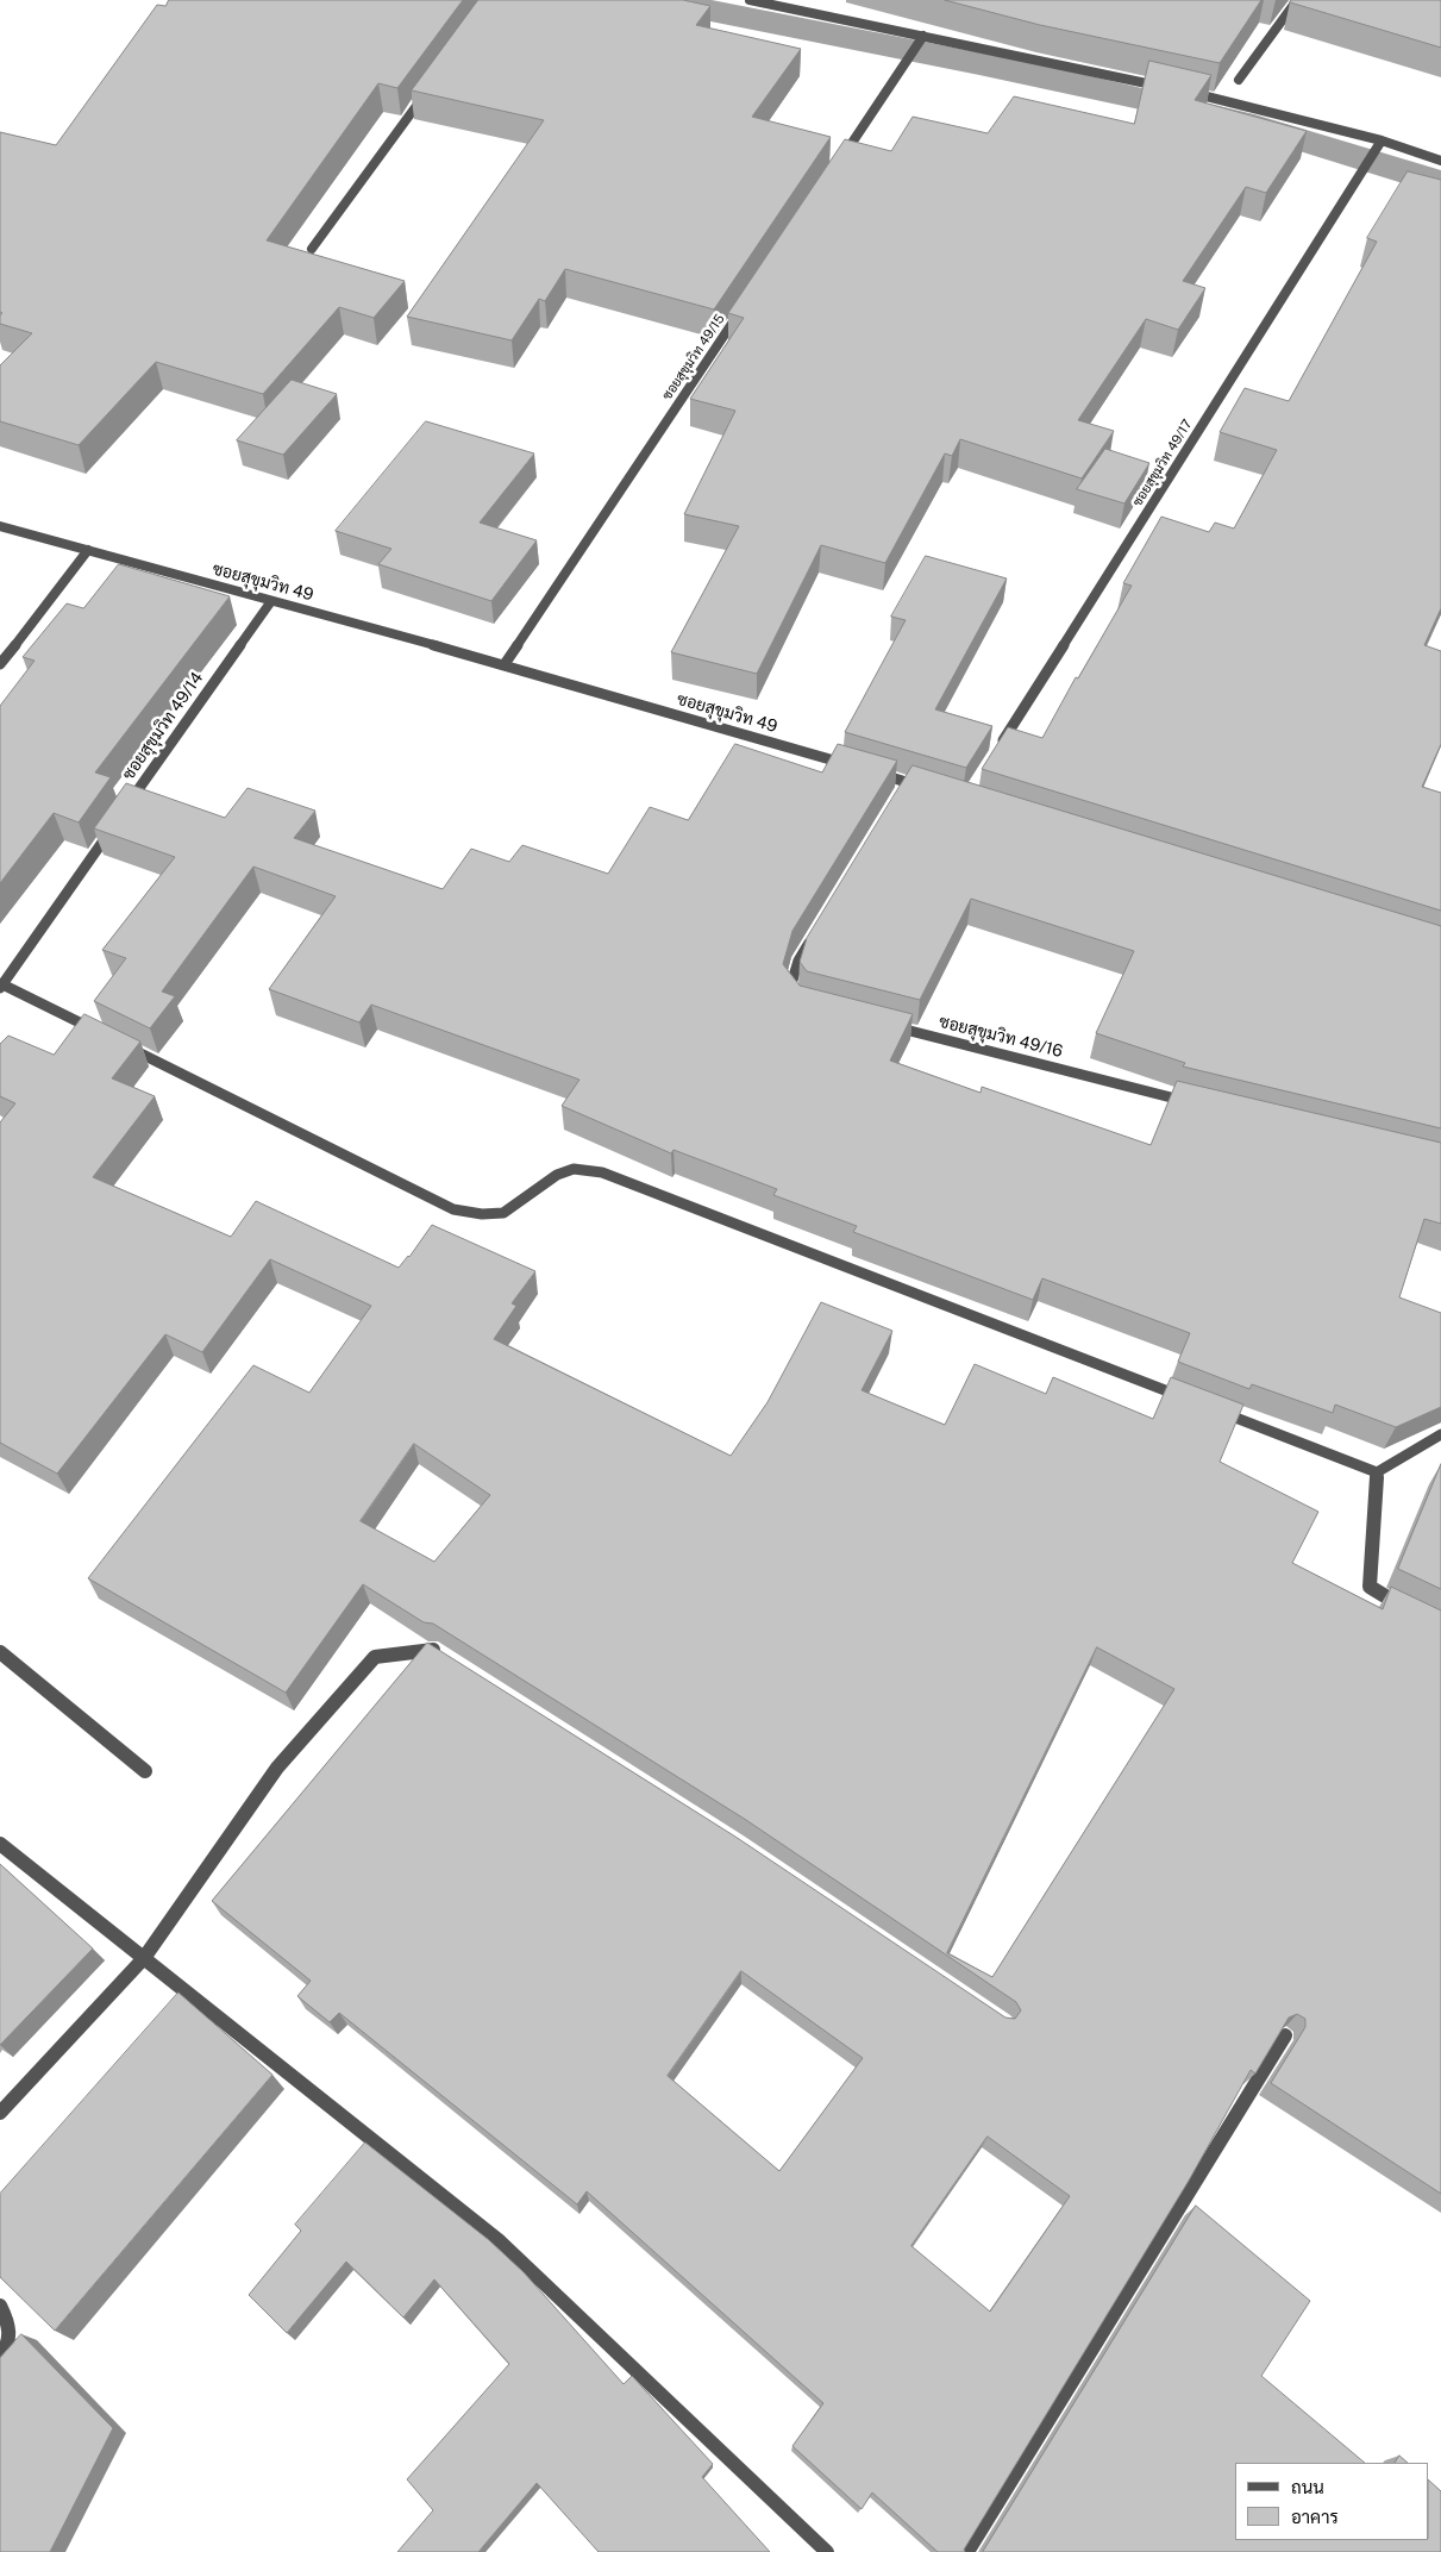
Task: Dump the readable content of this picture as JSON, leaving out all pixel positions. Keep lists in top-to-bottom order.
{
  "streets": {
    "street": [
      "ซอยสุขุมวิท 49/15",
      "ซอยสุขุมวิท 49/17",
      "ซอยสุขุมวิท 49",
      "ซอยสุขุมวิท 49/14",
      "ซอยสุขุมวิท 49/16"
    ]
  },
  "crossings": [
    ["ซอยสุขุมวิท 49/15", "ซอยสุขุมวิท 49"],
    ["ซอยสุขุมวิท 49", "ซอยสุขุมวิท 49/14"]
  ],
  "legend": ["ถนน", "อาคาร"]
}
